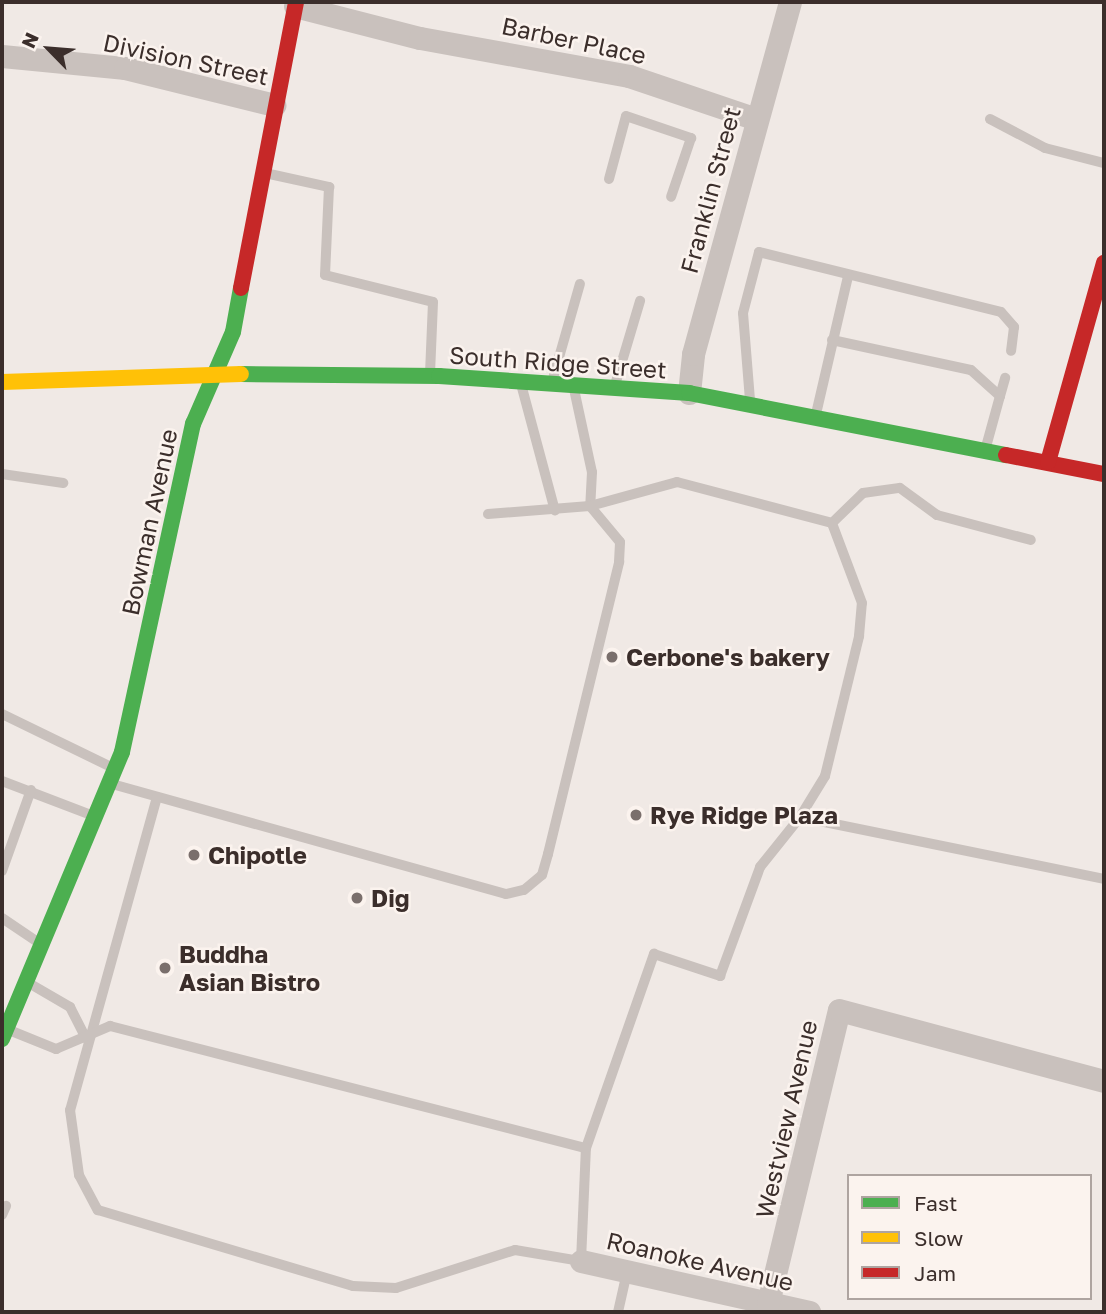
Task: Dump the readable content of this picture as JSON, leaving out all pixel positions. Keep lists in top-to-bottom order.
{
  "streets": {
    "street": [
      "Barber Place",
      "Division Street",
      "Franklin Street",
      "South Ridge Street",
      "Bowman Avenue",
      "Westview Avenue",
      "Roanoke Avenue"
    ]
  },
  "crossings": [
    ["Barber Place", "Franklin Street"],
    ["Barber Place", "Bowman Avenue"],
    ["Division Street", "Bowman Avenue"],
    ["Franklin Street", "South Ridge Street"],
    ["South Ridge Street", "Bowman Avenue"],
    ["Westview Avenue", "Roanoke Avenue"]
  ],
  "places": [
    "Cerbone's bakery",
    "Rye Ridge Plaza",
    "Chipotle",
    "Dig",
    "Buddha Asian Bistro"
  ],
  "legend": ["Fast", "Slow", "Jam"],
  "north": "top left"
}
